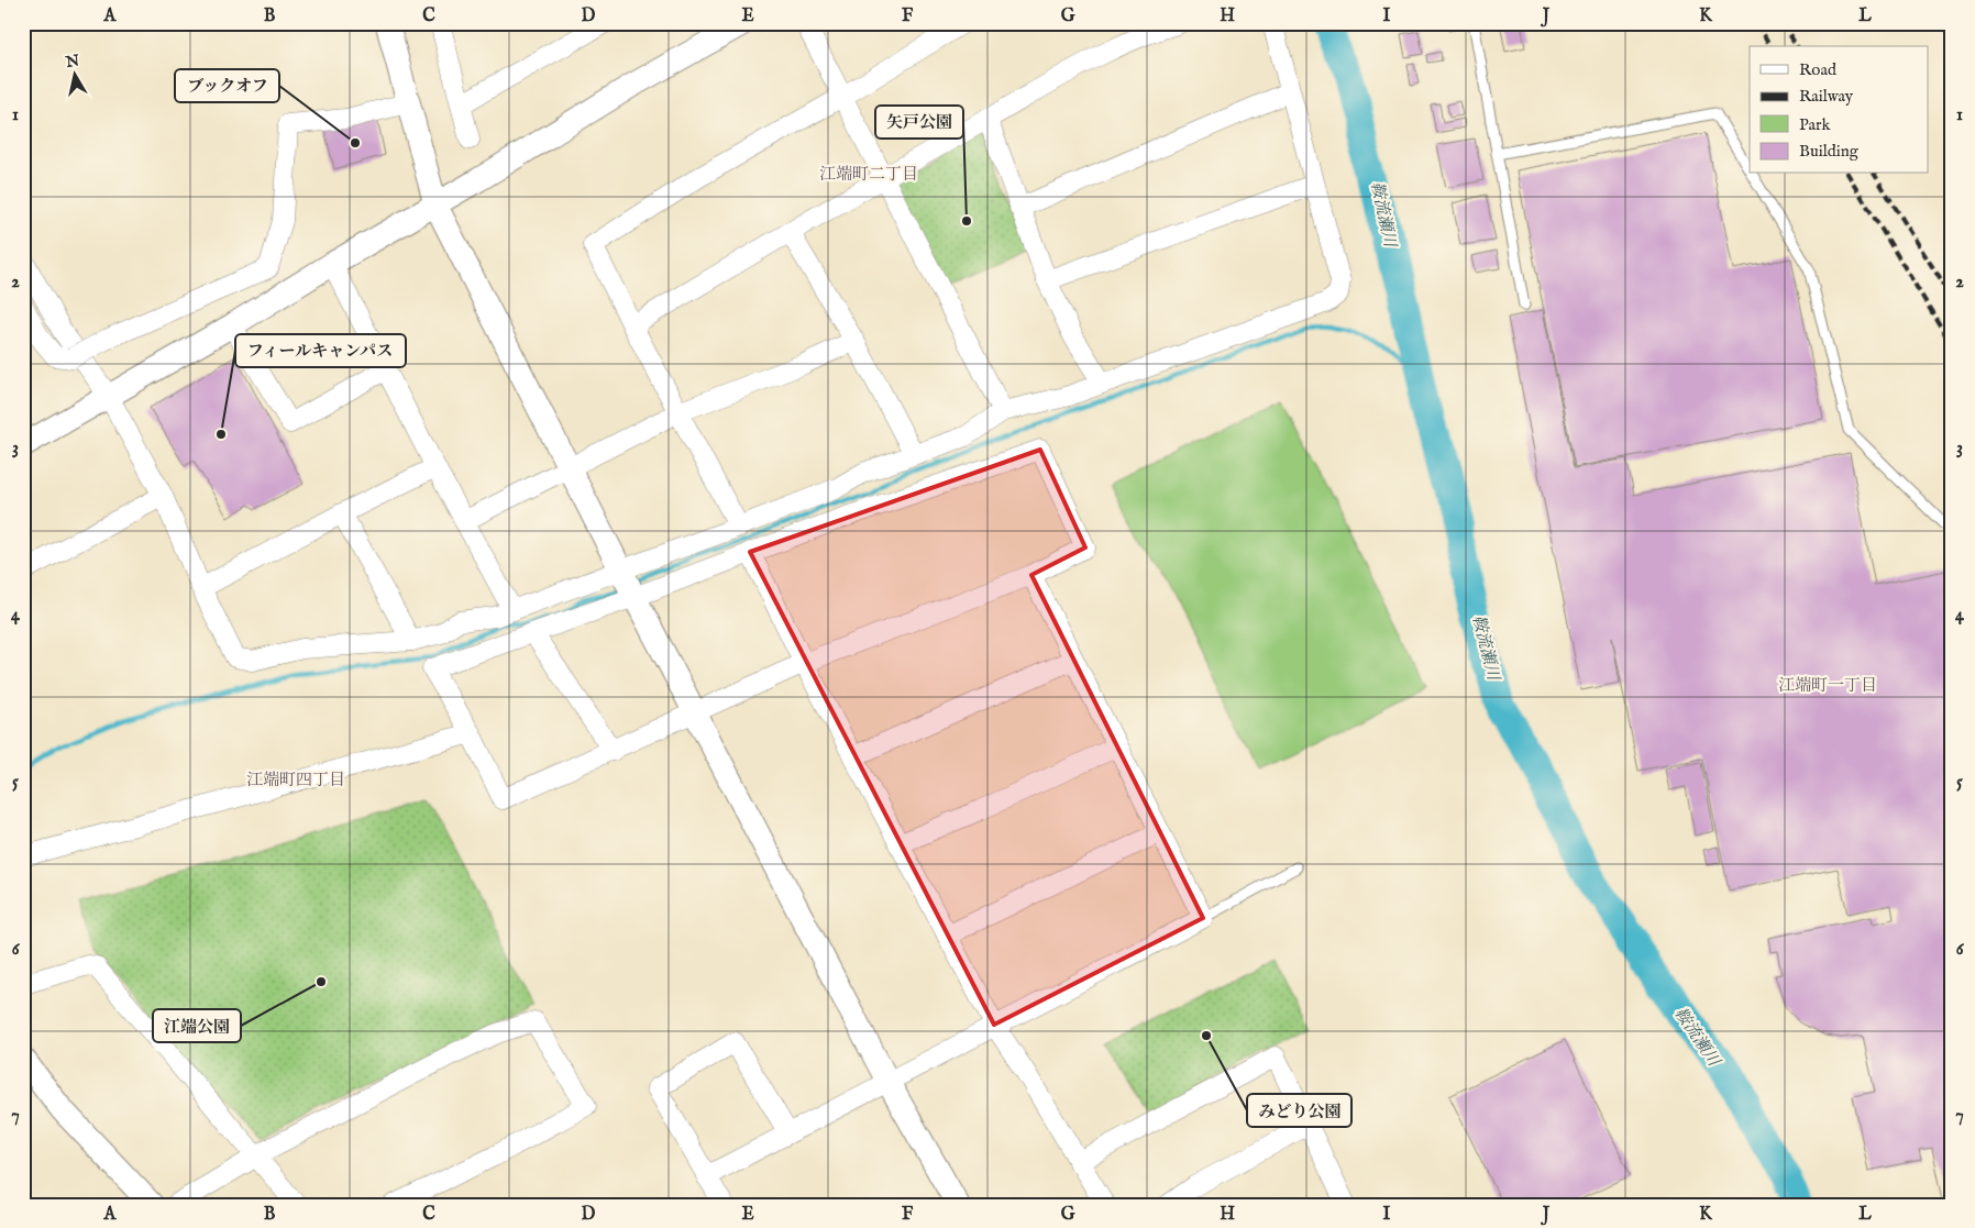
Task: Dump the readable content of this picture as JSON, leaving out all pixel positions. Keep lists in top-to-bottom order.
{
  "districts": ["江端町二丁目", "江端町一丁目", "江端町四丁目"],
  "water": ["鞍流瀬川"],
  "places": [
    "ブックオフ",
    "矢戸公園",
    "フィールキャンパス",
    "江端公園",
    "みどり公園"
  ],
  "legend": [
    "Road",
    "Railway",
    "Park",
    "Building"
  ],
  "north": "top",
  "grid": {
    "columns": [
      "A",
      "B",
      "C",
      "D",
      "E",
      "F",
      "G",
      "H",
      "I",
      "J",
      "K",
      "L"
    ],
    "rows": [
      "1",
      "2",
      "3",
      "4",
      "5",
      "6",
      "7"
    ]
  }
}
